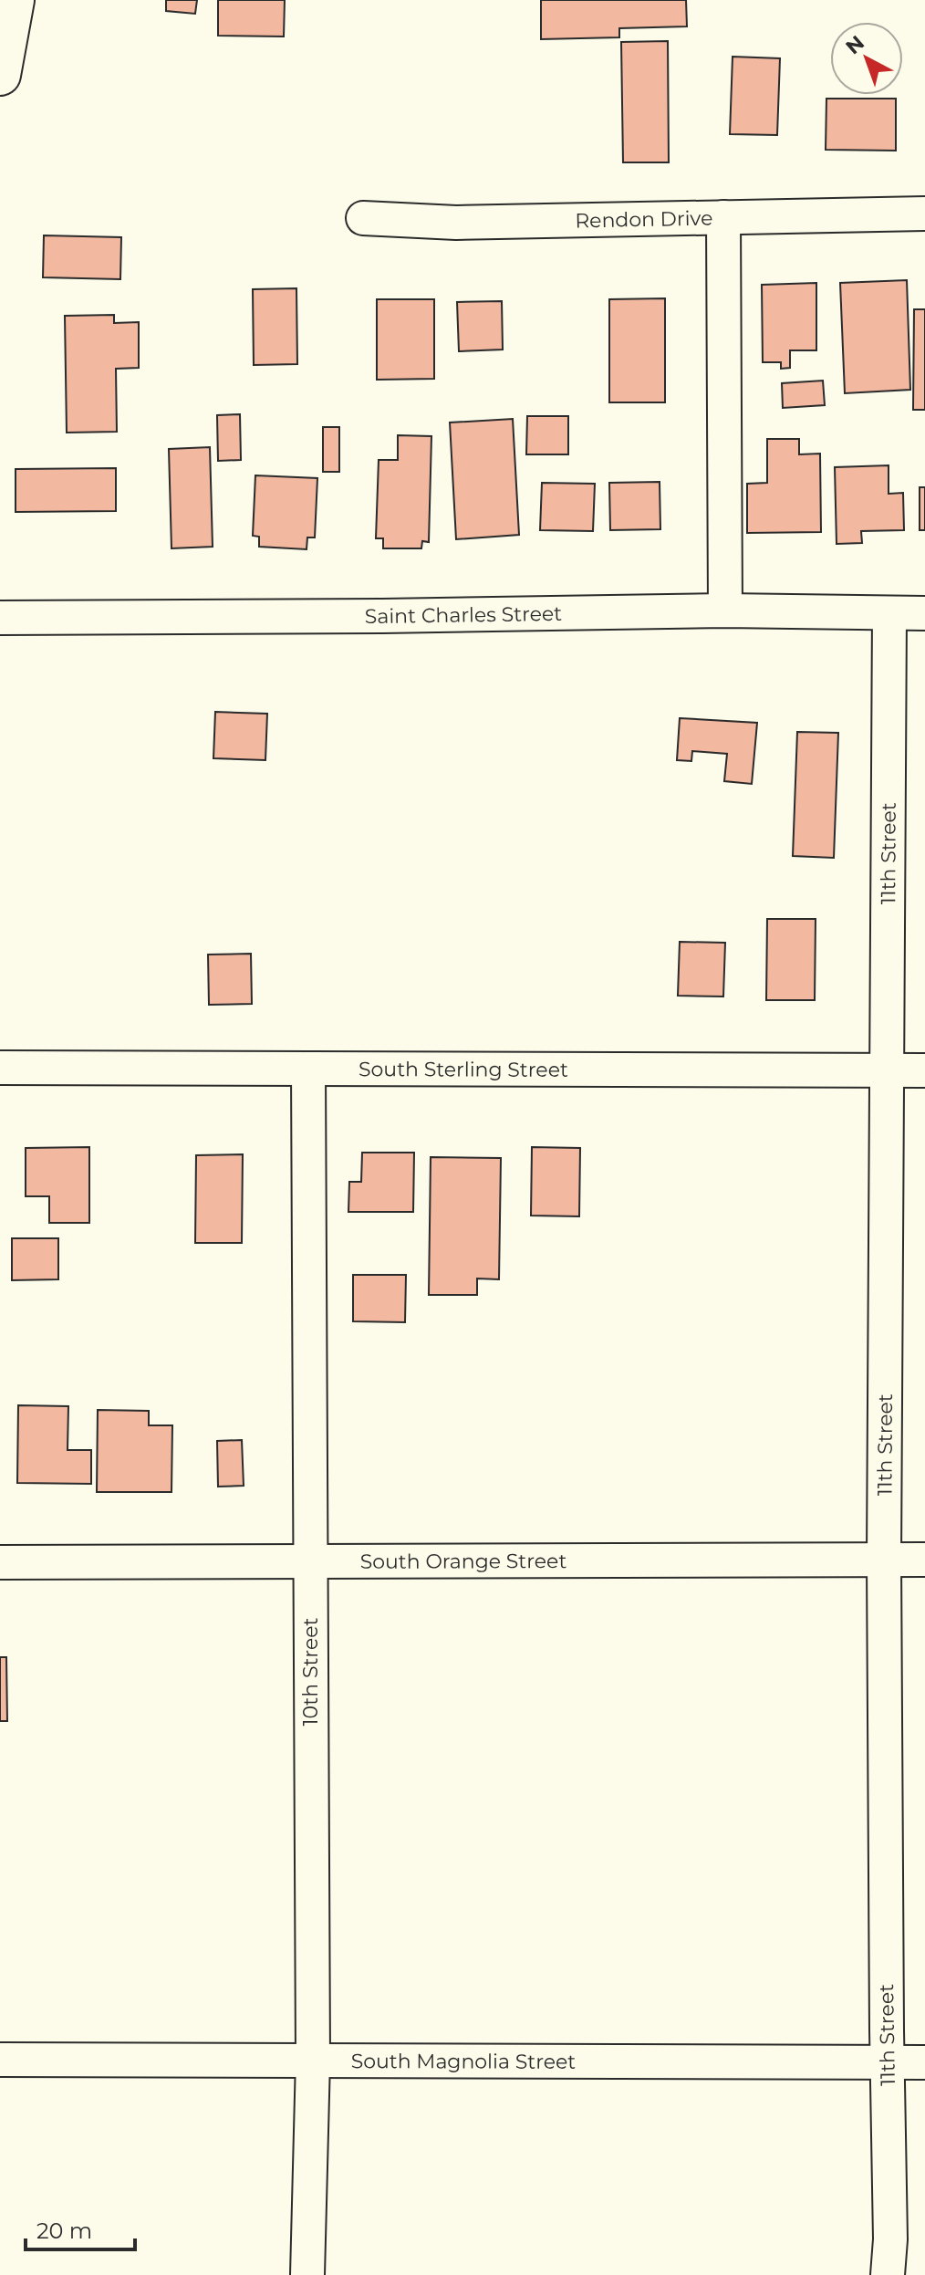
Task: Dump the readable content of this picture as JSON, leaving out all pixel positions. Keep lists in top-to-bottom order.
{
  "streets": {
    "street": [
      "Rendon Drive",
      "Saint Charles Street",
      "11th Street",
      "South Sterling Street",
      "South Orange Street",
      "10th Street",
      "South Magnolia Street"
    ]
  },
  "crossings": [
    ["Saint Charles Street", "11th Street"],
    ["11th Street", "South Sterling Street"],
    ["11th Street", "South Orange Street"],
    ["11th Street", "South Magnolia Street"],
    ["South Sterling Street", "10th Street"],
    ["South Orange Street", "10th Street"],
    ["10th Street", "South Magnolia Street"]
  ],
  "scale_bar": "20 m",
  "north": "top left"
}
